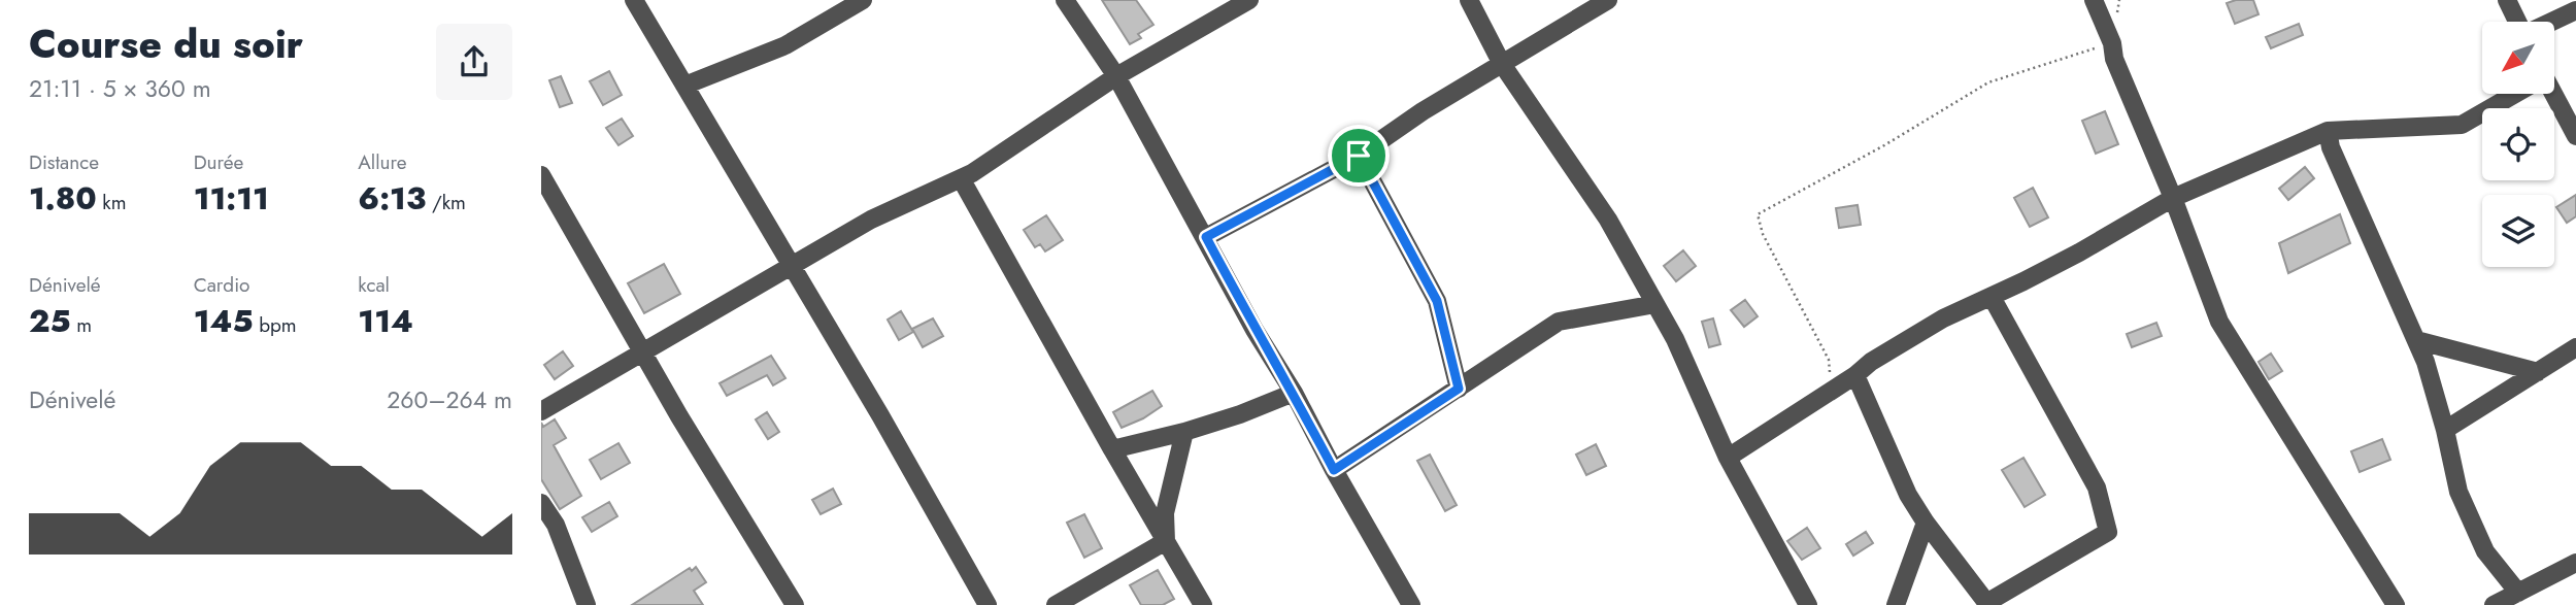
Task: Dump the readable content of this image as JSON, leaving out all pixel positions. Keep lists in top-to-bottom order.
{
  "north": "bottom left",
  "page": {
    "heading": ["Course du soir", "21:11 · 5 × 360 m"],
    "stats": [
      ["Distance", "1.80 km"],
      ["Durée", "11:11"],
      ["Allure", "6:13 /km"],
      ["Dénivelé", "25 m"],
      ["Cardio", "145 bpm"],
      ["kcal", "114"]
    ],
    "chart": ["Dénivelé", "260–264 m"]
  }
}
